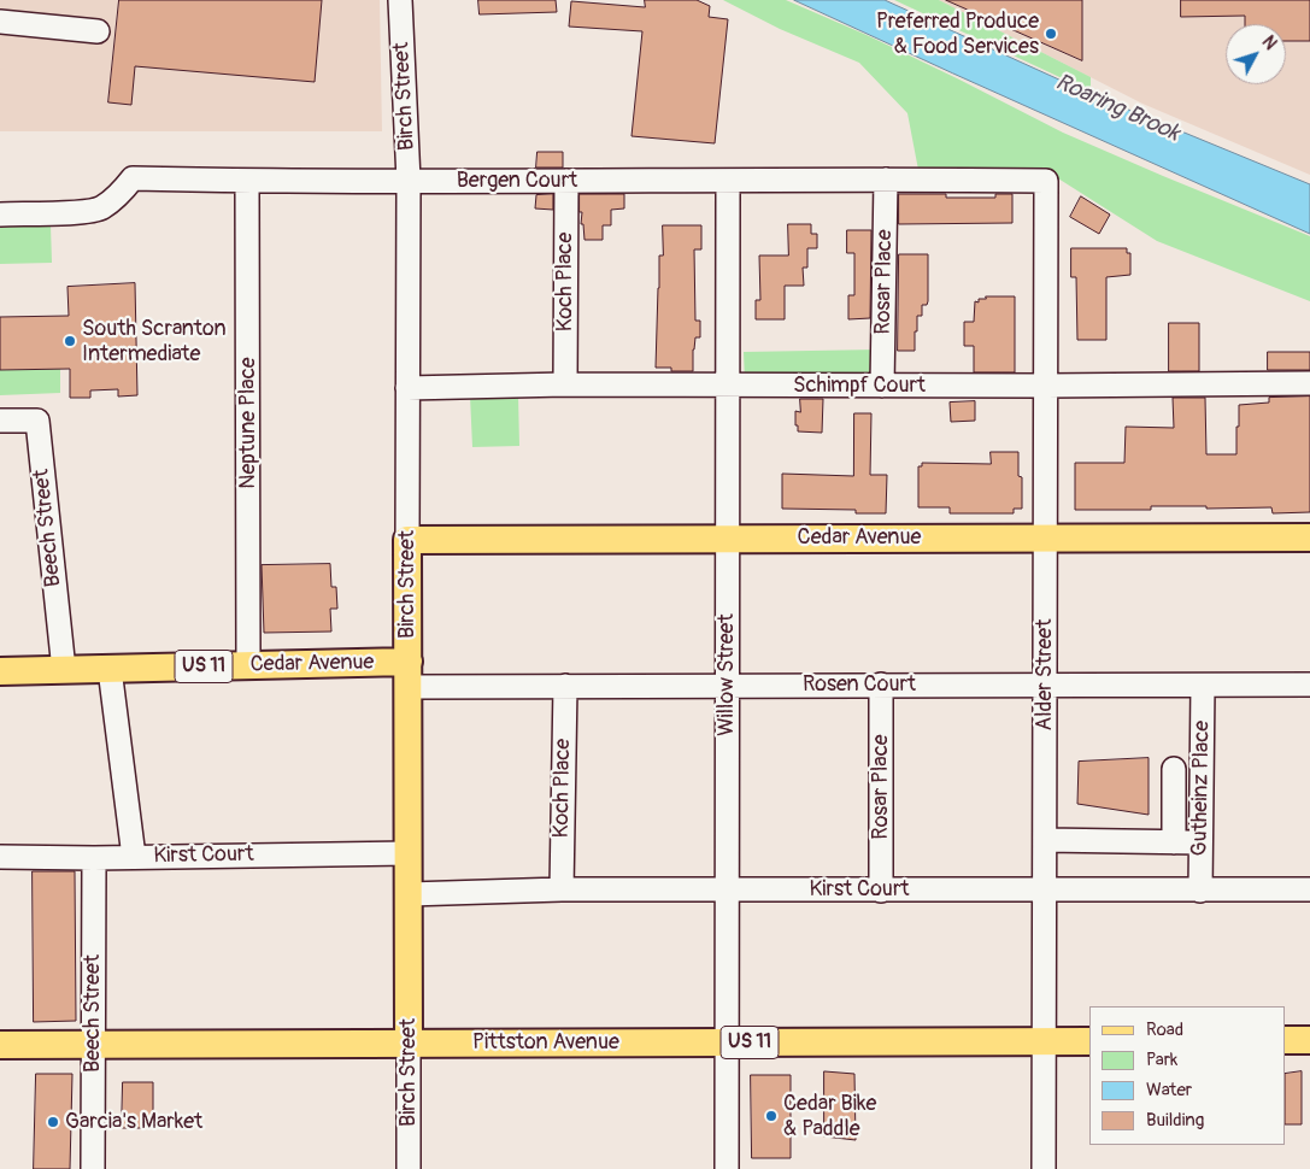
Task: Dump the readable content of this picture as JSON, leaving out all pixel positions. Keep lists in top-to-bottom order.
{
  "streets": {
    "main road": [
      "Birch Street",
      "Cedar Avenue",
      "US 11",
      "Pittston Avenue"
    ],
    "street": [
      "Bergen Court",
      "Koch Place",
      "Rosar Place",
      "Schimpf Court",
      "Neptune Place",
      "Beech Street",
      "Willow Street",
      "Alder Street",
      "Rosen Court",
      "Gutheinz Place",
      "Kirst Court"
    ]
  },
  "crossings": [
    ["Birch Street", "Bergen Court"],
    ["Birch Street", "Schimpf Court"],
    ["Birch Street", "Cedar Avenue"],
    ["Birch Street", "Rosen Court"],
    ["Birch Street", "Kirst Court"],
    ["Birch Street", "Pittston Avenue"],
    ["Bergen Court", "Koch Place"],
    ["Bergen Court", "Rosar Place"],
    ["Bergen Court", "Neptune Place"],
    ["Bergen Court", "Willow Street"],
    ["Bergen Court", "Alder Street"],
    ["Koch Place", "Schimpf Court"],
    ["Koch Place", "Rosen Court"],
    ["Koch Place", "Kirst Court"],
    ["Rosar Place", "Schimpf Court"],
    ["Rosar Place", "Rosen Court"],
    ["Rosar Place", "Kirst Court"],
    ["Schimpf Court", "Willow Street"],
    ["Schimpf Court", "Alder Street"],
    ["Neptune Place", "Cedar Avenue"],
    ["Beech Street", "Cedar Avenue"],
    ["Beech Street", "Kirst Court"],
    ["Beech Street", "Pittston Avenue"],
    ["Cedar Avenue", "Willow Street"],
    ["Cedar Avenue", "Alder Street"],
    ["Cedar Avenue", "Rosen Court"],
    ["Willow Street", "Rosen Court"],
    ["Willow Street", "Kirst Court"],
    ["Willow Street", "Pittston Avenue"],
    ["Alder Street", "Rosen Court"],
    ["Alder Street", "Kirst Court"],
    ["Alder Street", "Pittston Avenue"],
    ["Rosen Court", "Gutheinz Place"],
    ["Gutheinz Place", "Kirst Court"]
  ],
  "water": ["Roaring Brook"],
  "places": [
    "Preferred Produce & Food Services",
    "South Scranton Intermediate",
    "Cedar Bike & Paddle",
    "Garcia's Market"
  ],
  "legend": [
    "Road",
    "Park",
    "Water",
    "Building"
  ],
  "north": "top right"
}
